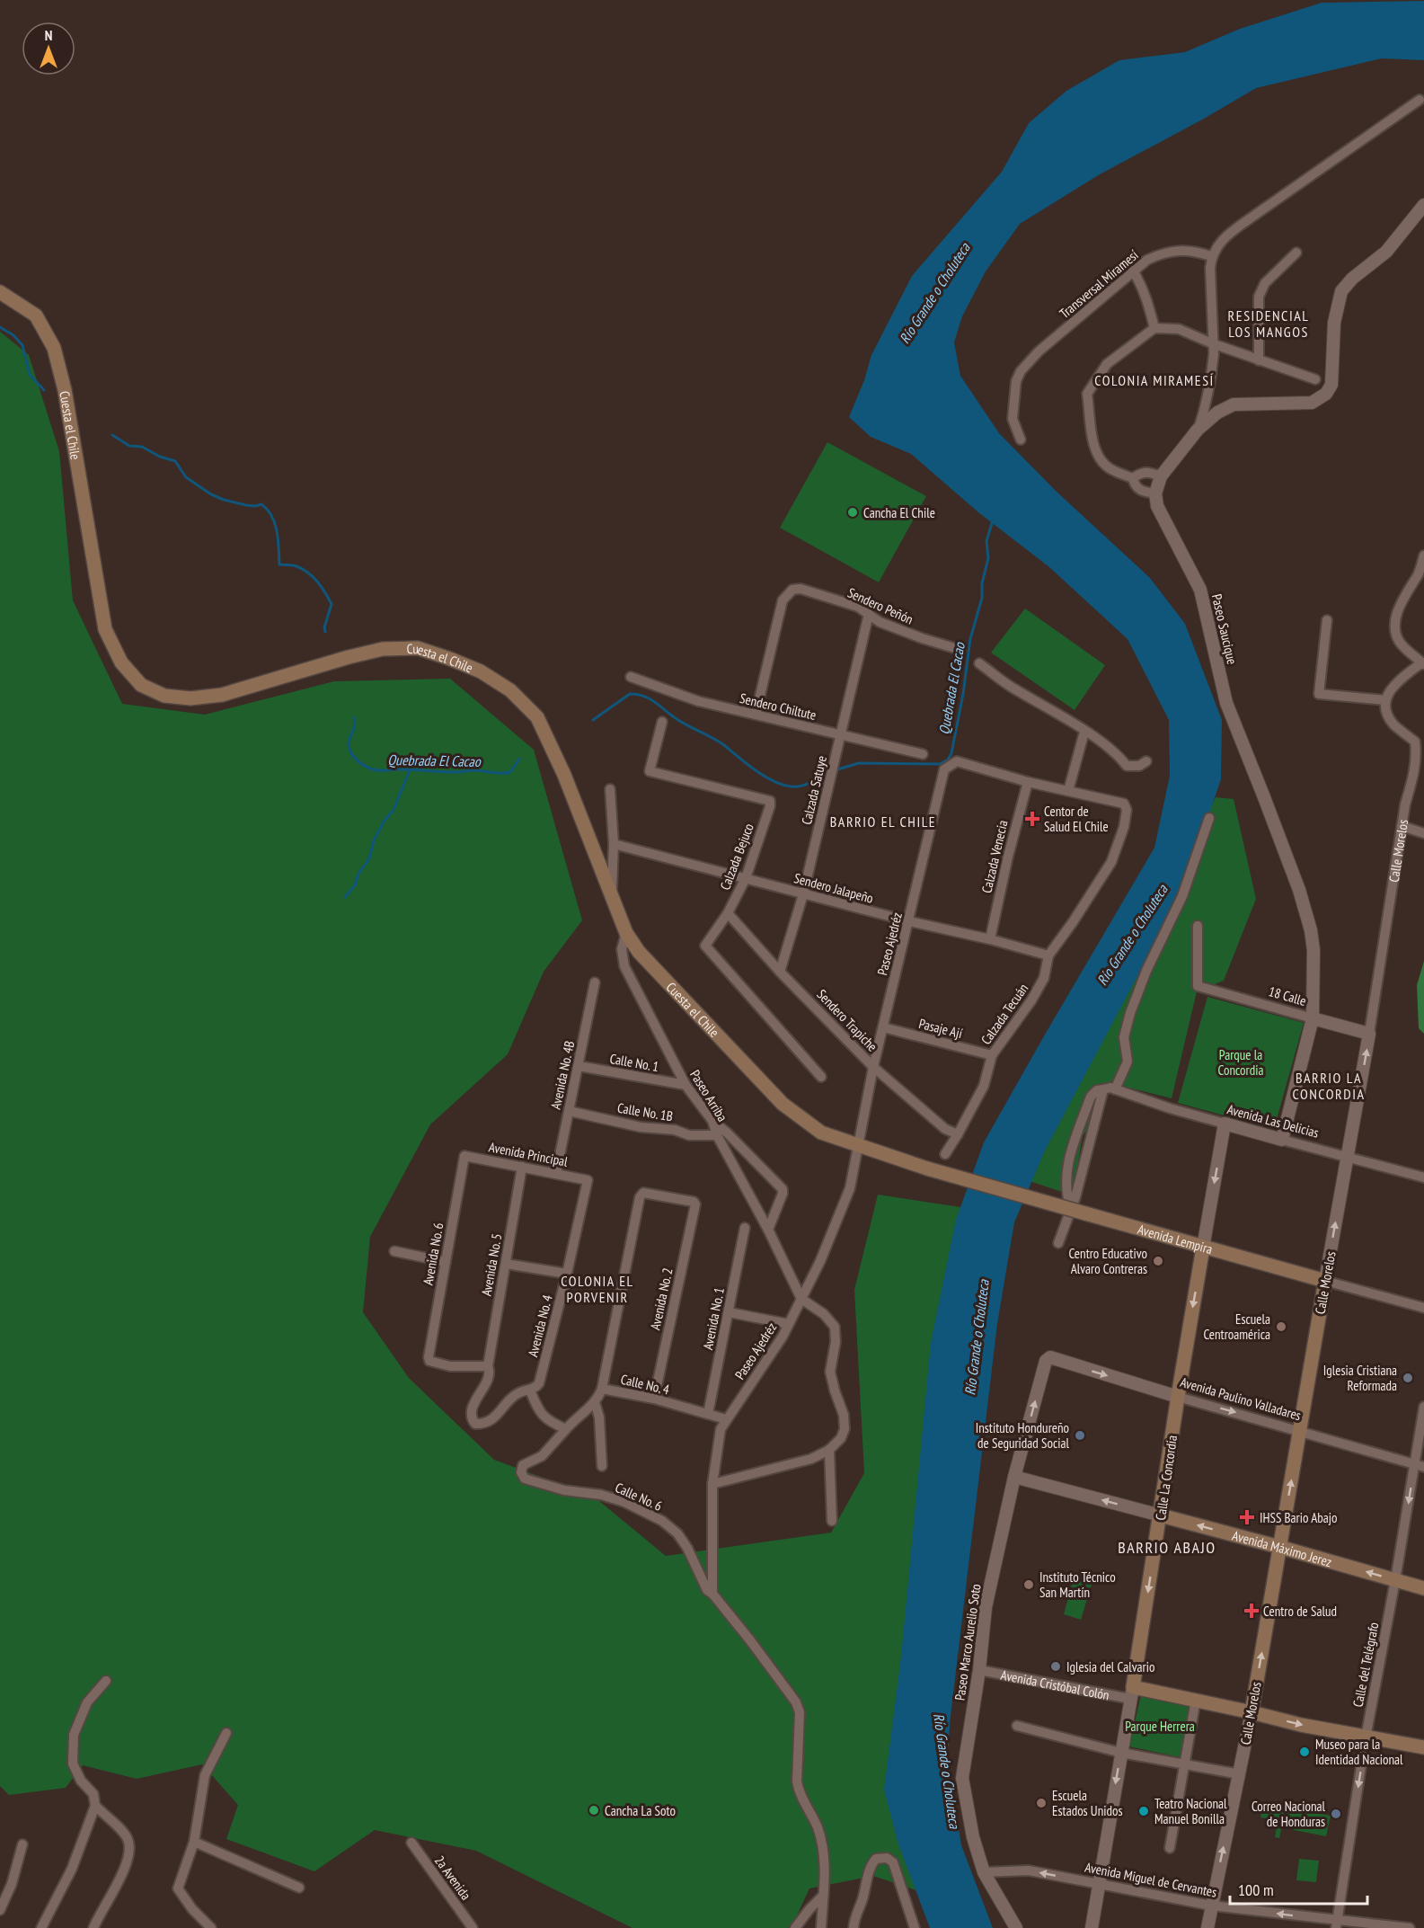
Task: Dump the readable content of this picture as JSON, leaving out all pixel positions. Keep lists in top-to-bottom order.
{
  "streets": {
    "main road": [
      "Cuesta el Chile",
      "Calle Morelos",
      "Avenida Lempira",
      "Calle La Concordia",
      "Avenida Máximo Jerez",
      "Avenida Cristóbal Colón"
    ],
    "street": [
      "Transversal Miramesí",
      "Sendero Peñón",
      "Paseo Saucique",
      "Sendero Chiltute",
      "Calzada Satuye",
      "Calzada Bejuco",
      "Calzada Venecia",
      "Sendero Jalapeño",
      "Paseo Ajedréz",
      "18 Calle",
      "Calzada Tecuán",
      "Sendero Trapiche",
      "Pasaje Ají",
      "Calle No. 1",
      "Avenida No. 4B",
      "Paseo Arriba",
      "Calle No. 1B",
      "Avenida Las Delicias",
      "Avenida Principal",
      "Avenida No. 6",
      "Avenida No. 5",
      "Avenida No. 2",
      "Avenida No. 1",
      "Avenida No. 4",
      "Calle No. 4",
      "Avenida Paulino Valladares",
      "Calle No. 6",
      "Paseo Marco Aurelio Soto",
      "Calle del Telégrafo",
      "2a Avenida",
      "Avenida Miguel de Cervantes"
    ]
  },
  "crossings": [
    ["Cuesta el Chile", "Paseo Ajedréz"],
    ["Cuesta el Chile", "Paseo Arriba"],
    ["Cuesta el Chile", "Avenida Lempira"],
    ["Sendero Peñón", "Sendero Chiltute"],
    ["Sendero Peñón", "Calzada Satuye"],
    ["Paseo Saucique", "18 Calle"],
    ["Paseo Saucique", "Avenida Las Delicias"],
    ["Sendero Chiltute", "Calzada Satuye"],
    ["Calzada Satuye", "Sendero Jalapeño"],
    ["Calzada Satuye", "Sendero Trapiche"],
    ["Calle Morelos", "18 Calle"],
    ["Calle Morelos", "Avenida Las Delicias"],
    ["Calle Morelos", "Avenida Lempira"],
    ["Calle Morelos", "Avenida Paulino Valladares"],
    ["Calle Morelos", "Avenida Máximo Jerez"],
    ["Calle Morelos", "Avenida Cristóbal Colón"],
    ["Calle Morelos", "Avenida Miguel de Cervantes"],
    ["Calzada Bejuco", "Sendero Jalapeño"],
    ["Calzada Bejuco", "Sendero Trapiche"],
    ["Calzada Venecia", "Sendero Jalapeño"],
    ["Calzada Venecia", "Paseo Ajedréz"],
    ["Sendero Jalapeño", "Paseo Ajedréz"],
    ["Sendero Jalapeño", "Calzada Tecuán"],
    ["Paseo Ajedréz", "Sendero Trapiche"],
    ["Paseo Ajedréz", "Pasaje Ají"],
    ["Paseo Ajedréz", "Paseo Arriba"],
    ["Paseo Ajedréz", "Calle No. 4"],
    ["Paseo Ajedréz", "Calle No. 6"],
    ["Calzada Tecuán", "Sendero Trapiche"],
    ["Calzada Tecuán", "Pasaje Ají"],
    ["Calle No. 1", "Avenida No. 4B"],
    ["Calle No. 1", "Paseo Arriba"],
    ["Avenida No. 4B", "Calle No. 1B"],
    ["Avenida No. 4B", "Avenida Principal"],
    ["Paseo Arriba", "Calle No. 1B"],
    ["Avenida Las Delicias", "Calle La Concordia"],
    ["Avenida Principal", "Avenida No. 6"],
    ["Avenida Principal", "Avenida No. 5"],
    ["Avenida Principal", "Avenida No. 4"],
    ["Avenida Lempira", "Calle La Concordia"],
    ["Avenida No. 6", "Avenida No. 5"],
    ["Avenida No. 2", "Calle No. 4"],
    ["Avenida No. 1", "Calle No. 4"],
    ["Calle No. 4", "Calle No. 6"],
    ["Avenida Paulino Valladares", "Calle La Concordia"],
    ["Avenida Paulino Valladares", "Paseo Marco Aurelio Soto"],
    ["Avenida Paulino Valladares", "Calle del Telégrafo"],
    ["Calle La Concordia", "Avenida Máximo Jerez"],
    ["Calle La Concordia", "Avenida Cristóbal Colón"],
    ["Calle La Concordia", "Avenida Miguel de Cervantes"],
    ["Avenida Máximo Jerez", "Paseo Marco Aurelio Soto"],
    ["Avenida Máximo Jerez", "Calle del Telégrafo"],
    ["Paseo Marco Aurelio Soto", "Avenida Cristóbal Colón"],
    ["Paseo Marco Aurelio Soto", "Avenida Miguel de Cervantes"],
    ["Calle del Telégrafo", "Avenida Cristóbal Colón"],
    ["Calle del Telégrafo", "Avenida Miguel de Cervantes"]
  ],
  "one_way": [
    "Calle Morelos",
    "Avenida Paulino Valladares",
    "Calle La Concordia",
    "Avenida Máximo Jerez",
    "Calle del Telégrafo",
    "Avenida Miguel de Cervantes"
  ],
  "districts": [
    "RESIDENCIAL LOS MANGOS",
    "COLONIA MIRAMESÍ",
    "BARRIO EL CHILE",
    "BARRIO LA CONCORDIA",
    "COLONIA EL PORVENIR",
    "BARRIO ABAJO"
  ],
  "water": ["Río Grande o Choluteca", "Quebrada El Cacao"],
  "parks": ["Parque la Concordia", "Parque Herrera"],
  "places": {
    "other": [
      "Cancha El Chile",
      "Centro Educativo Alvaro Contreras",
      "Escuela Centroamérica",
      "Iglesia Cristiana Reformada",
      "Instituto Hondureño de Seguridad Social",
      "Instituto Técnico San Martín",
      "Iglesia del Calvario",
      "Museo para la Identidad Nacional",
      "Escuela Estados Unidos",
      "Cancha La Soto",
      "Teatro Nacional Manuel Bonilla",
      "Correo Nacional de Honduras"
    ],
    "health": ["Centor de Salud El Chile", "IHSS Bario Abajo", "Centro de Salud"]
  },
  "scale_bar": "100 m",
  "north": "top"
}
